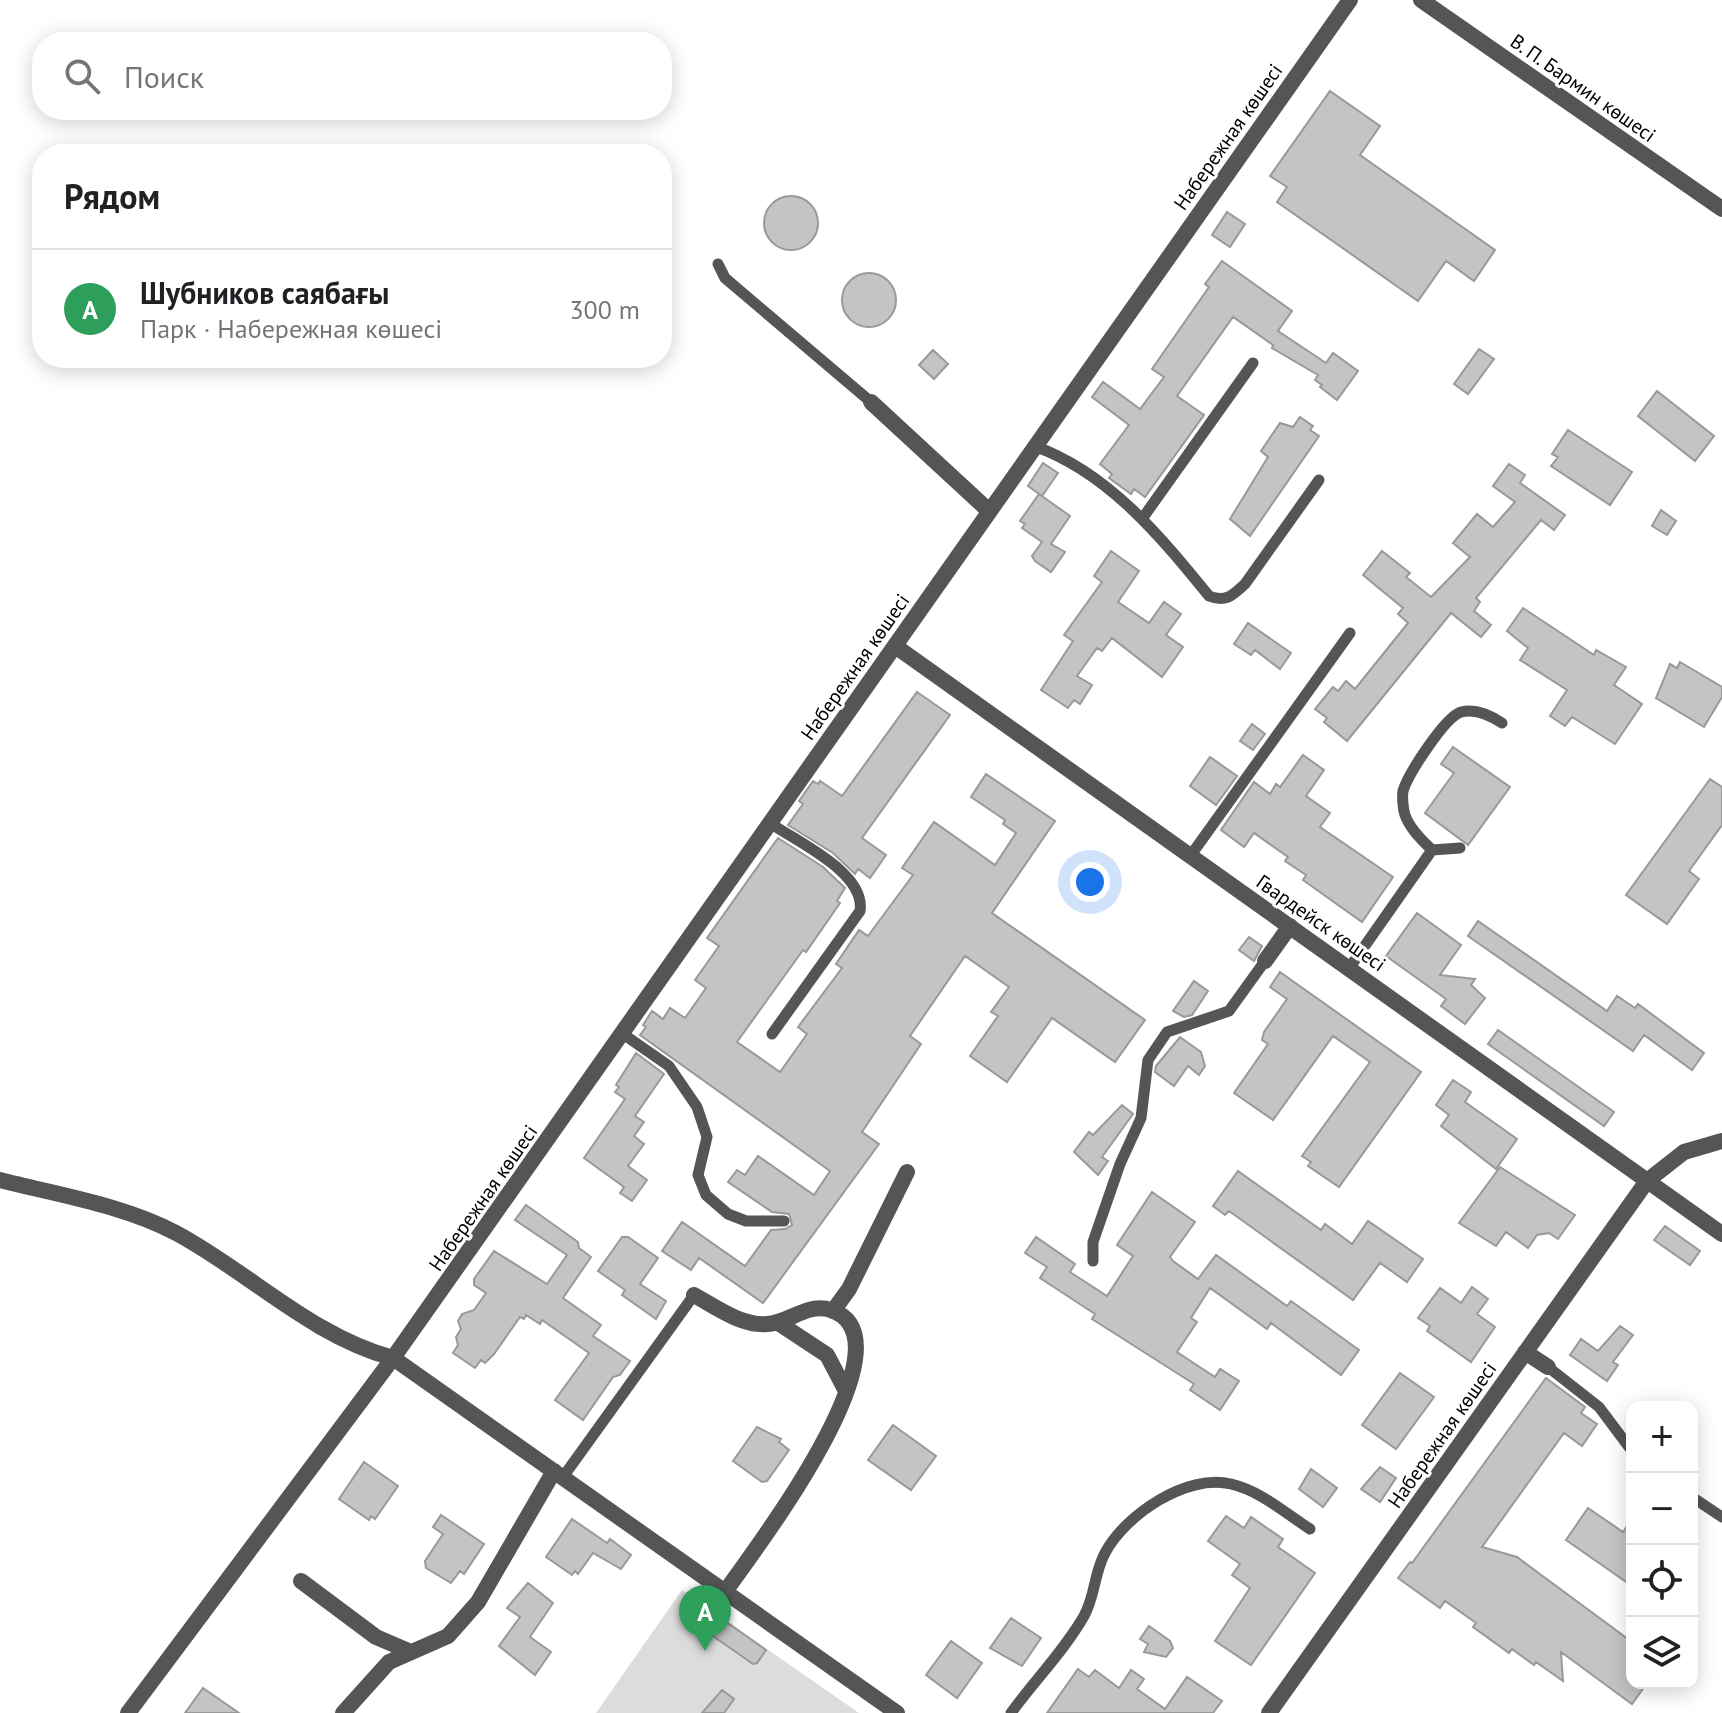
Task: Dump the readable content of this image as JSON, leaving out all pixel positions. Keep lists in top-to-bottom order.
{
  "streets": {
    "street": ["В. П. Бармин көшесі", "Набережная көшесі", "Гвардейск көшесі"]
  },
  "crossings": [
    ["Набережная көшесі", "Гвардейск көшесі"]
  ],
  "page": {
    "search": "Поиск",
    "heading": "Рядом",
    "list": [
      {
        "mark": "A",
        "name": "Шубников саябағы",
        "note": "Парк · Набережная көшесі",
        "value": "300 m"
      }
    ],
    "map_buttons": ["+", "−"],
    "pins": "A"
  }
}
